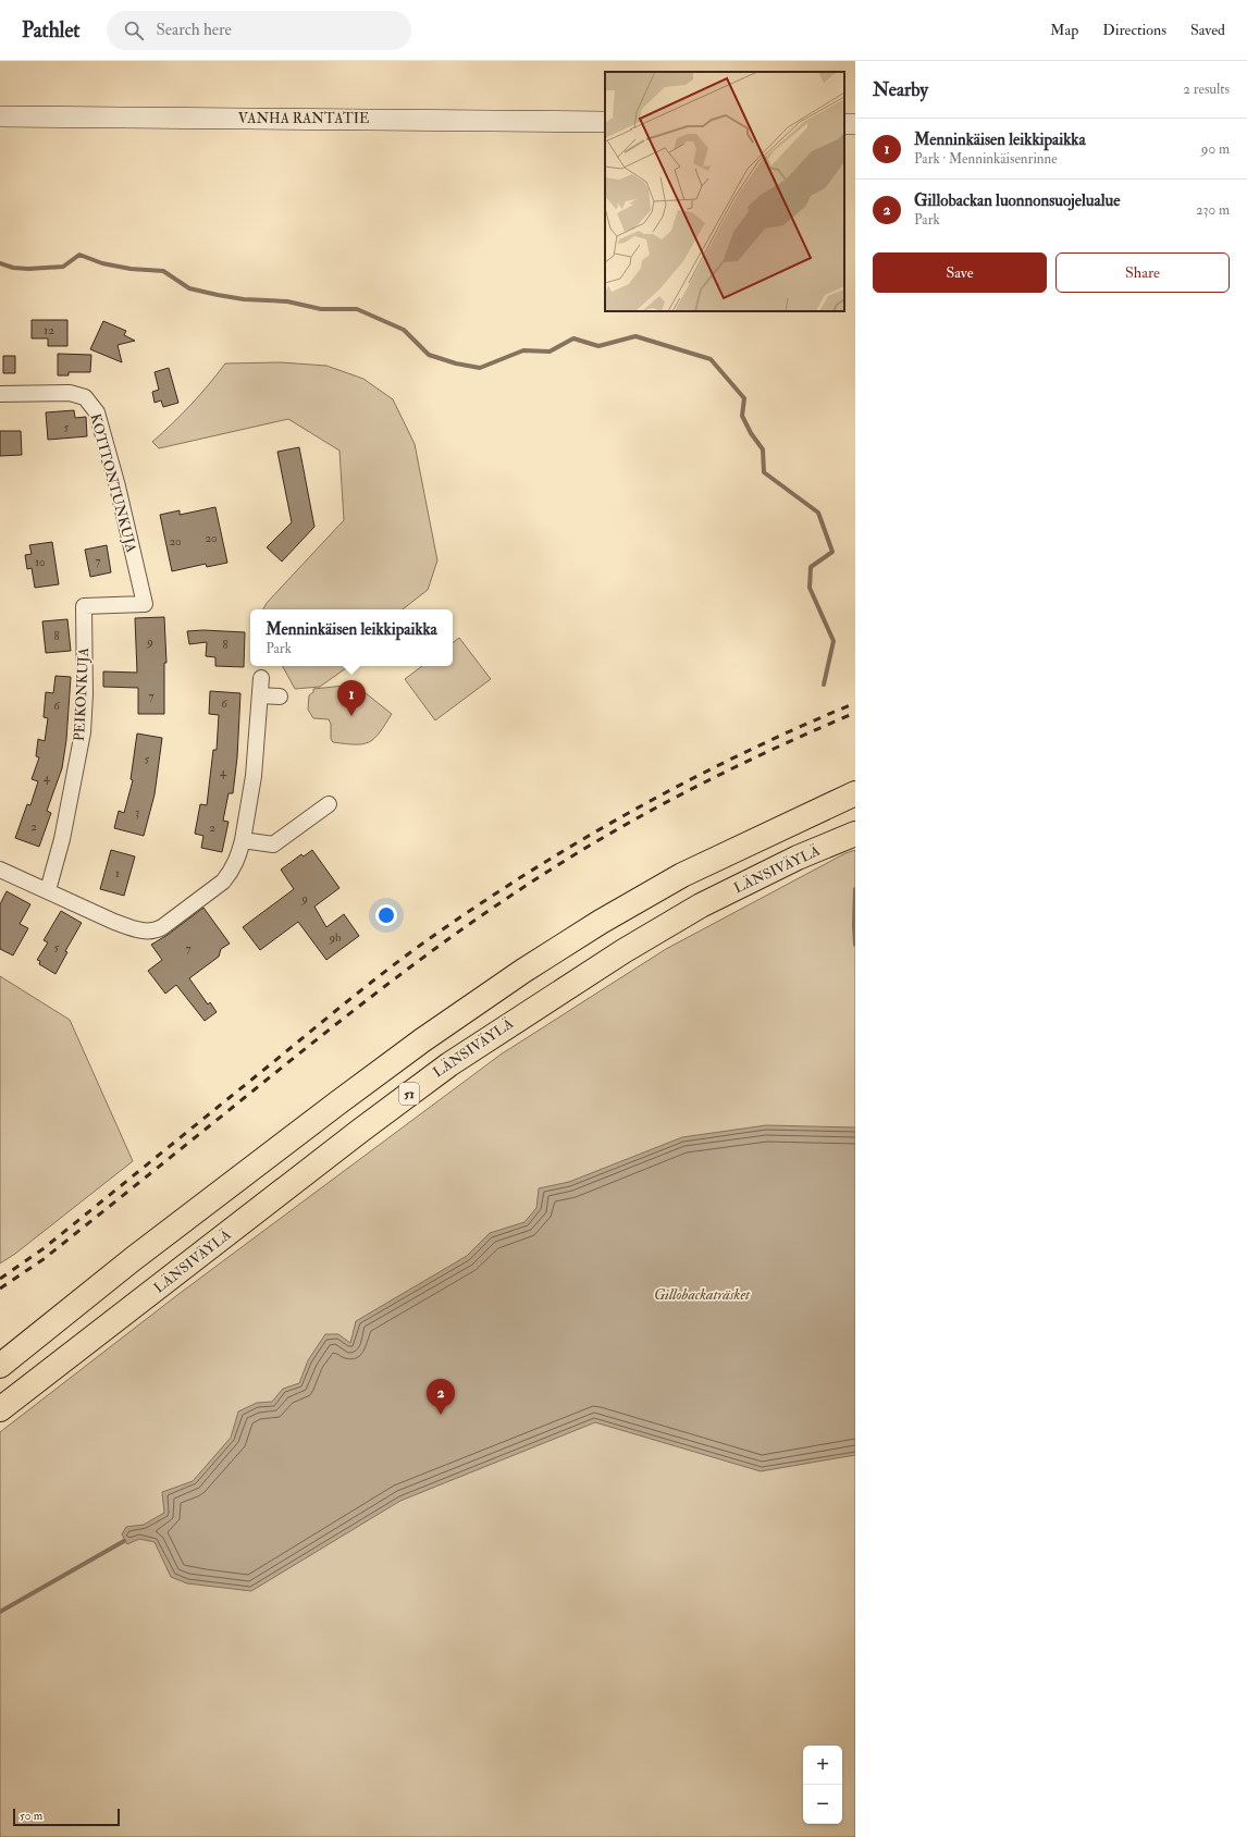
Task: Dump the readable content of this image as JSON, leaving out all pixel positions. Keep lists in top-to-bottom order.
{
  "streets": {
    "highway": ["LÄNSIVÄYLÄ", "51"],
    "main road": ["VANHA RANTATIE"],
    "street": ["KOTITONTUNKUJA", "PEIKONKUJA"]
  },
  "crossings": [
    ["KOTITONTUNKUJA", "PEIKONKUJA"]
  ],
  "water": ["Gillobackaträsket"],
  "house_numbers": [
    "12",
    "5",
    "20",
    "20",
    "7",
    "10",
    "8",
    "9",
    "8",
    "7",
    "6",
    "6",
    "5",
    "4",
    "4",
    "3",
    "2",
    "2",
    "1",
    "9",
    "9b",
    "5",
    "7"
  ],
  "scale_bar": "50 m",
  "page": {
    "header": "Pathlet",
    "search": "Search here",
    "nav": ["Map", "Directions", "Saved"],
    "heading": ["Nearby", "2 results"],
    "list": [
      {
        "mark": "1",
        "name": "Menninkäisen leikkipaikka",
        "note": "Park · Menninkäisenrinne",
        "value": "90 m"
      },
      {
        "mark": "2",
        "name": "Gillobackan luonnonsuojelualue",
        "note": "Park",
        "value": "230 m"
      }
    ],
    "buttons": ["Save", "Share"],
    "popup": ["Menninkäisen leikkipaikka", "Park"],
    "pins": ["1", "2"],
    "map_buttons": ["+", "−"],
    "scale": "50 m"
  }
}
